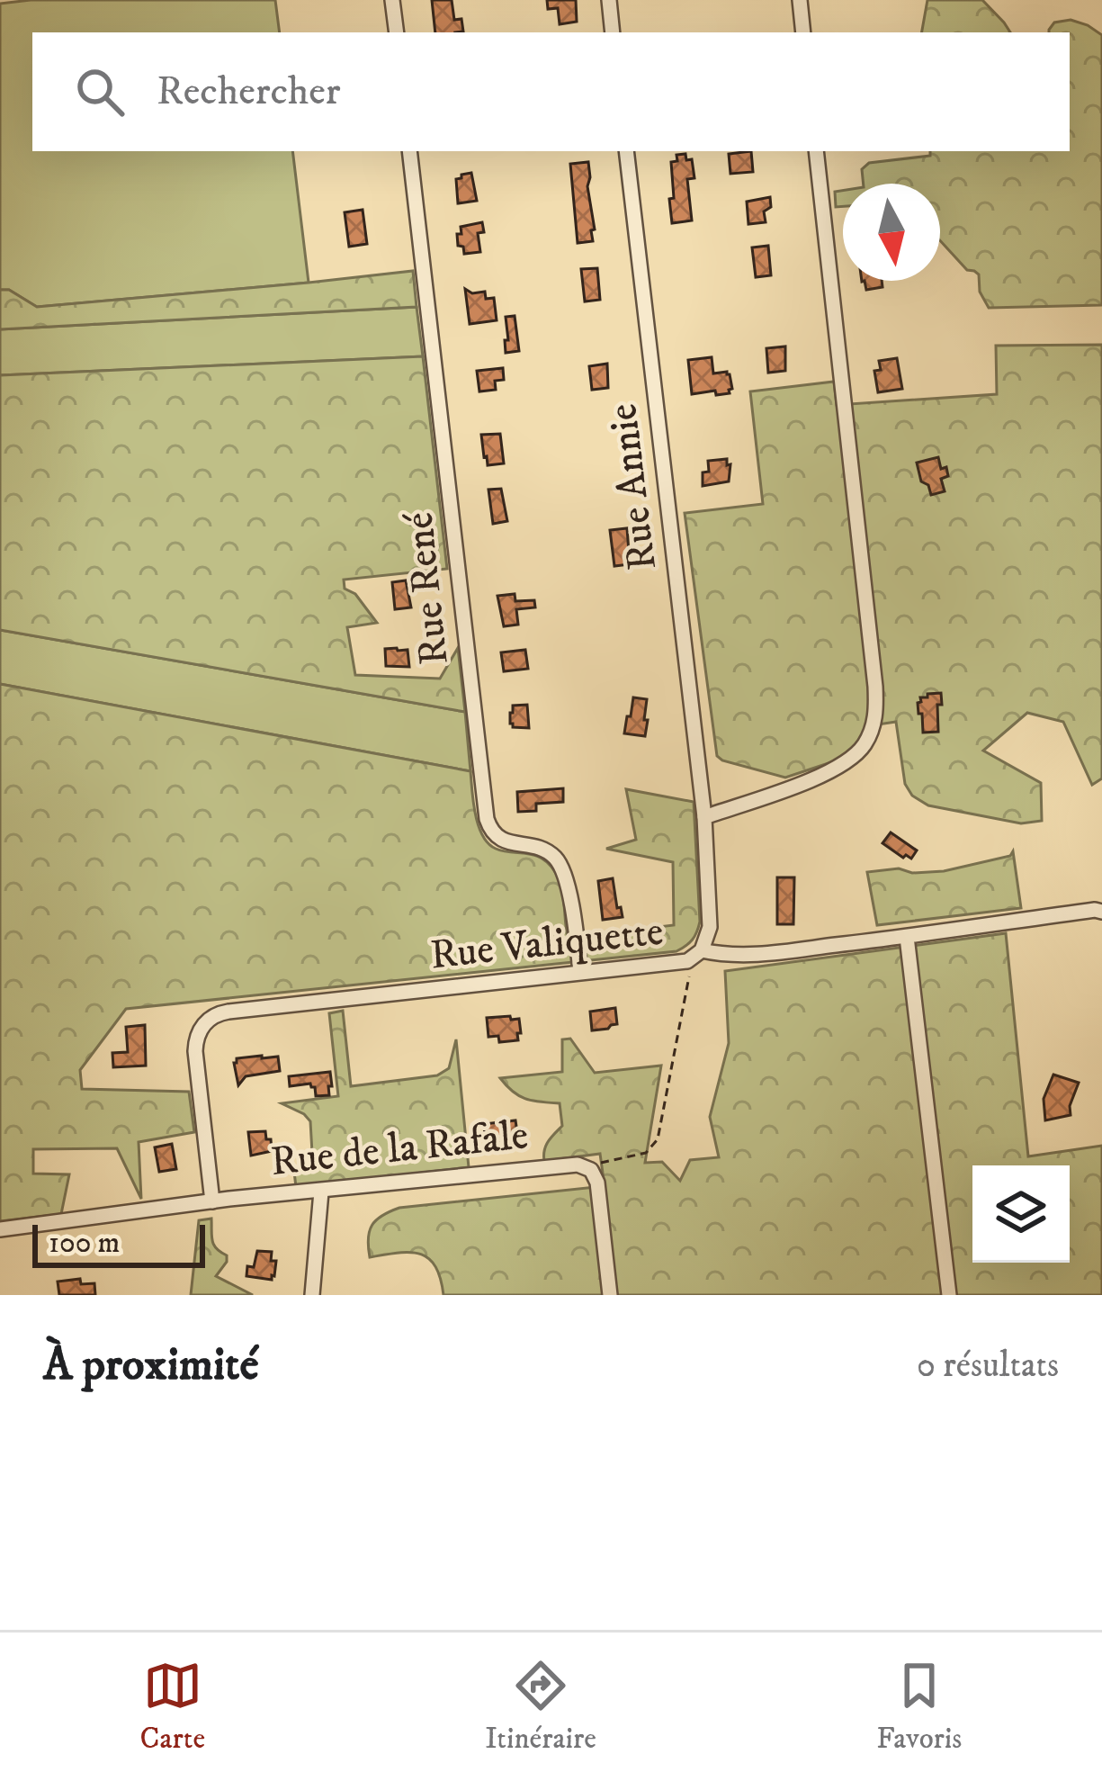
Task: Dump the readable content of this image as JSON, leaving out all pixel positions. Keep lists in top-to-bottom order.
{
  "streets": {
    "street": [
      "Rue Annie",
      "Rue René",
      "Rue Valiquette",
      "Rue de la Rafale"
    ]
  },
  "crossings": [
    ["Rue Annie", "Rue Valiquette"],
    ["Rue René", "Rue Valiquette"],
    ["Rue Valiquette", "Rue de la Rafale"]
  ],
  "scale_bar": "100 m",
  "north": "bottom",
  "page": {
    "search": "Rechercher",
    "scale": "100 m",
    "heading": ["À proximité", "0 résultats"],
    "nav": ["Carte", "Itinéraire", "Favoris"]
  }
}
